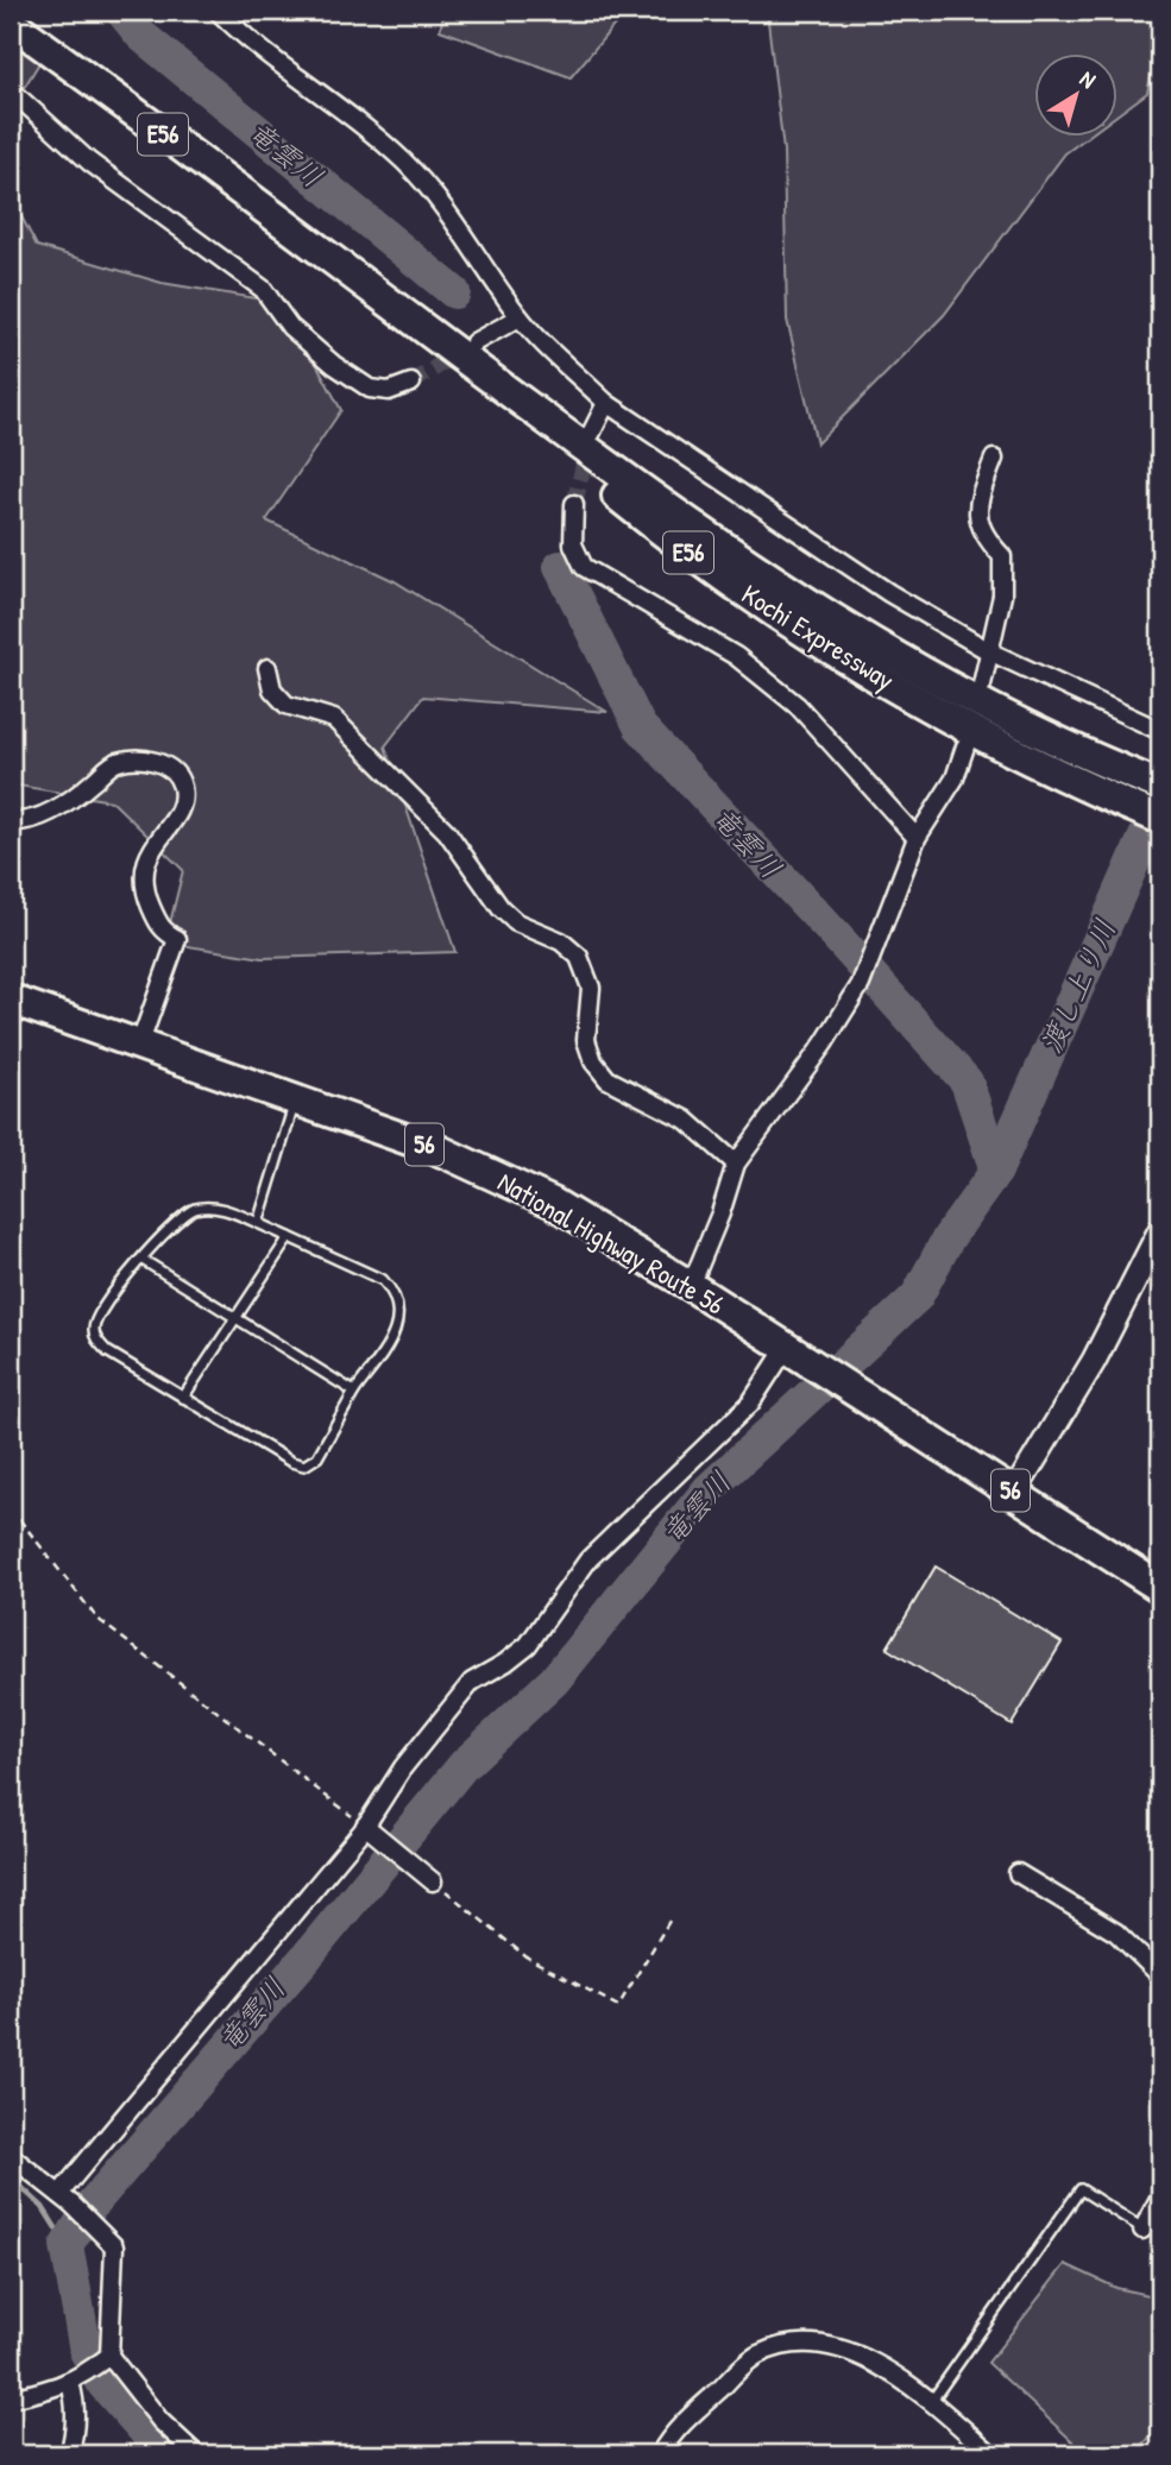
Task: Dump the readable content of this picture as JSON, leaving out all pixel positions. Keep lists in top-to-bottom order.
{
  "streets": {
    "highway": [
      "E56",
      "Kochi Expressway",
      "56",
      "National Highway Route 56"
    ]
  },
  "water": ["竜雲川", "渡し上り川"],
  "north": "top right"
}
